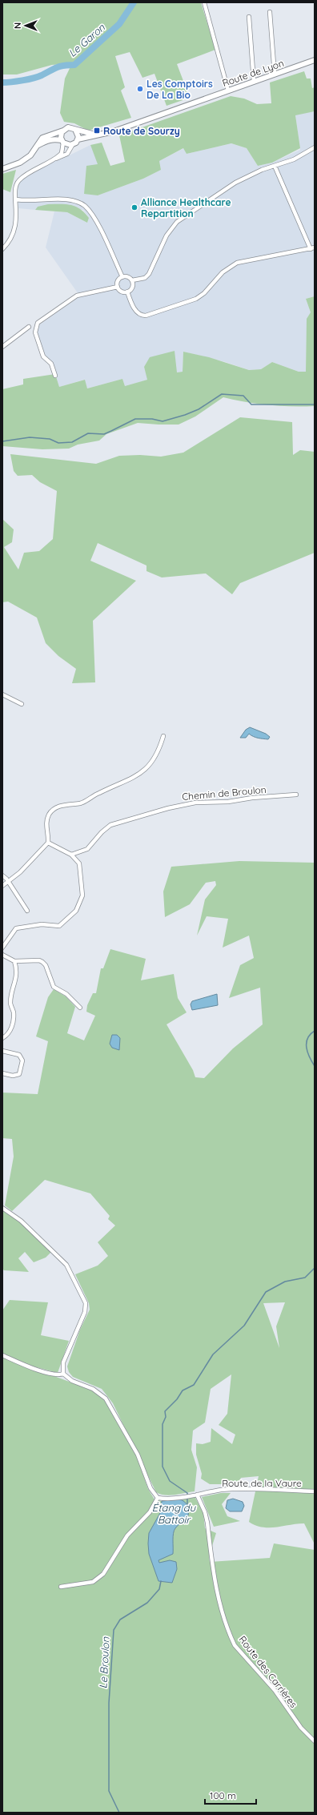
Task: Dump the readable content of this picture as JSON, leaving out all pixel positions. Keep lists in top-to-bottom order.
{
  "streets": {
    "main road": ["Route de Lyon"],
    "street": ["Chemin de Broulon", "Route de la Vaure", "Route des Carrières"]
  },
  "crossings": [
    ["Route de la Vaure", "Route des Carrières"]
  ],
  "water": ["Le Garon", "Étang du Battoir", "Le Broulon"],
  "places": {
    "other": ["Les Comptoirs De La Bio", "Alliance Healthcare Repartition"],
    "transit": ["Route de Sourzy"]
  },
  "scale_bar": "100 m",
  "north": "left"
}
